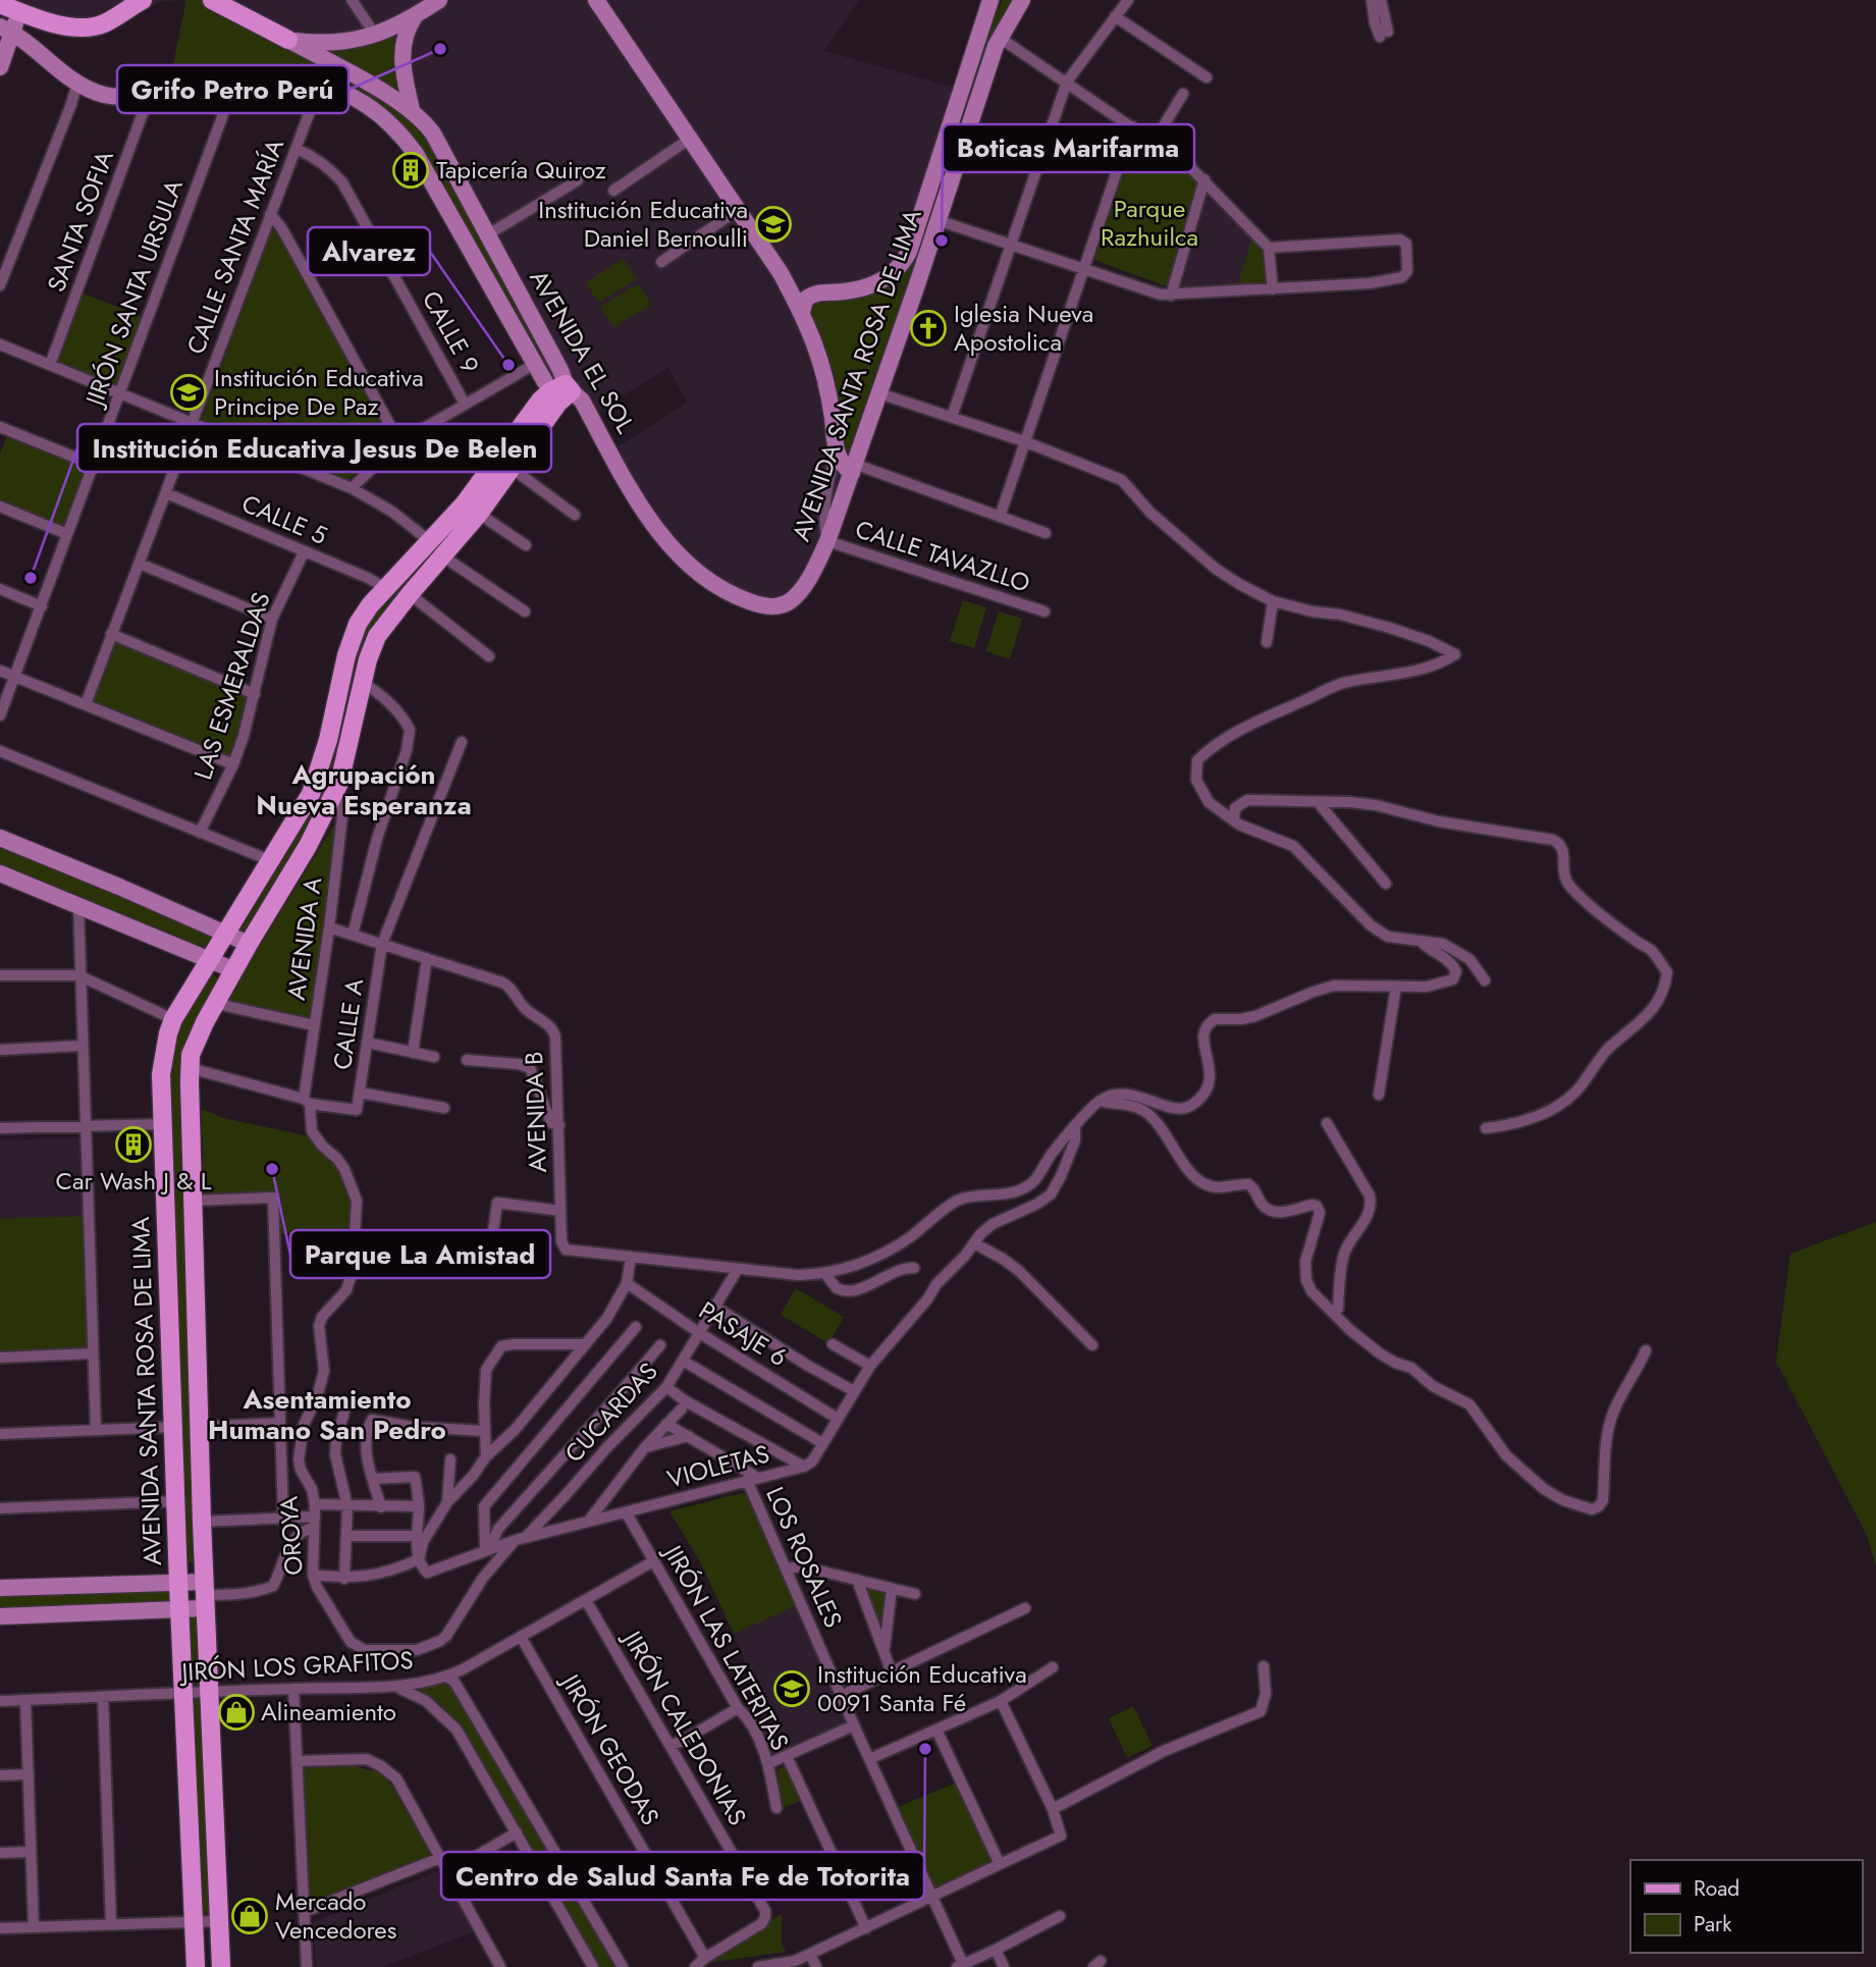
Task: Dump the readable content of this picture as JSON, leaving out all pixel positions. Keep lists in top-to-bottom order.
{
  "streets": {
    "main road": ["AVENIDA EL SOL", "AVENIDA SANTA ROSA DE LIMA"],
    "street": [
      "SANTA SOFIA",
      "CALLE SANTA MARÍA",
      "JIRÓN SANTA URSULA",
      "CALLE 9",
      "CALLE 5",
      "CALLE TAVAZLLO",
      "LAS ESMERALDAS",
      "AVENIDA A",
      "CALLE A",
      "AVENIDA B",
      "PASAJE 6",
      "CUCARDAS",
      "VIOLETAS",
      "OROYA",
      "LOS ROSALES",
      "JIRÓN LAS LATERITAS",
      "JIRÓN LOS GRAFITOS",
      "JIRÓN CALEDONIAS",
      "JIRÓN GEODAS"
    ]
  },
  "crossings": [
    ["SANTA SOFIA", "AVENIDA EL SOL"],
    ["CALLE SANTA MARÍA", "CALLE 9"],
    ["CALLE SANTA MARÍA", "AVENIDA EL SOL"],
    ["CALLE SANTA MARÍA", "CALLE 5"],
    ["JIRÓN SANTA URSULA", "AVENIDA EL SOL"],
    ["AVENIDA EL SOL", "AVENIDA SANTA ROSA DE LIMA"],
    ["AVENIDA SANTA ROSA DE LIMA", "CALLE 5"],
    ["AVENIDA SANTA ROSA DE LIMA", "CALLE TAVAZLLO"],
    ["AVENIDA SANTA ROSA DE LIMA", "AVENIDA A"],
    ["AVENIDA SANTA ROSA DE LIMA", "JIRÓN LOS GRAFITOS"],
    ["CALLE 5", "LAS ESMERALDAS"],
    ["AVENIDA A", "CALLE A"],
    ["AVENIDA A", "AVENIDA B"],
    ["AVENIDA A", "OROYA"],
    ["CALLE A", "AVENIDA B"],
    ["CALLE A", "OROYA"],
    ["PASAJE 6", "CUCARDAS"],
    ["PASAJE 6", "VIOLETAS"],
    ["CUCARDAS", "VIOLETAS"],
    ["CUCARDAS", "OROYA"],
    ["VIOLETAS", "OROYA"],
    ["VIOLETAS", "LOS ROSALES"],
    ["VIOLETAS", "JIRÓN LAS LATERITAS"],
    ["JIRÓN LAS LATERITAS", "JIRÓN LOS GRAFITOS"],
    ["JIRÓN LOS GRAFITOS", "JIRÓN CALEDONIAS"],
    ["JIRÓN LOS GRAFITOS", "JIRÓN GEODAS"],
    ["JIRÓN CALEDONIAS", "JIRÓN GEODAS"]
  ],
  "districts": ["Agrupación Nueva Esperanza", "Asentamiento Humano San Pedro"],
  "parks": ["Parque Razhuilca"],
  "places": {
    "other": [
      "Grifo Petro Perú",
      "Boticas Marifarma",
      "Alvarez",
      "Institución Educativa Jesus De Belen",
      "Parque La Amistad",
      "Centro de Salud Santa Fe de Totorita"
    ],
    "building": ["Tapicería Quiroz", "Car Wash J & L"],
    "school or university": ["Institución Educativa Daniel Bernoulli", "Institución Educativa Principe De Paz", "Institución Educativa 0091 Santa Fé"],
    "church": ["Iglesia Nueva Apostolica"],
    "shop": ["Alineamiento", "Mercado Vencedores"]
  },
  "legend": ["Road", "Park"]
}
